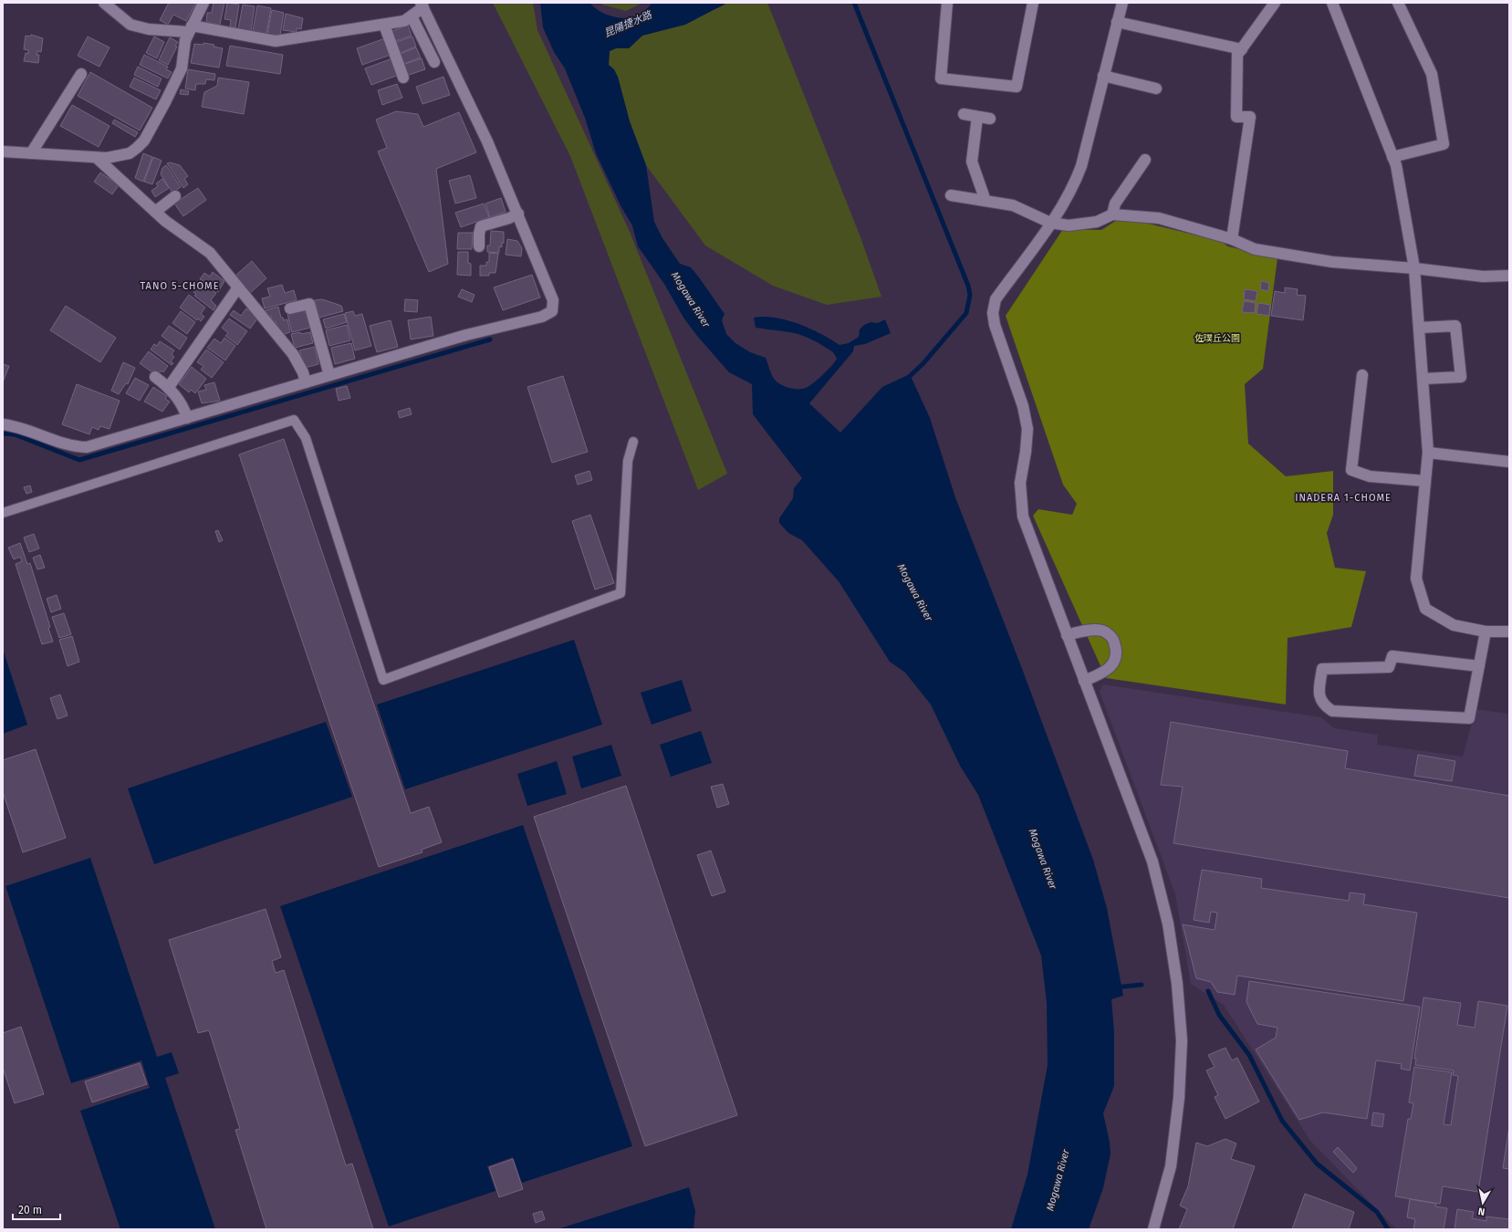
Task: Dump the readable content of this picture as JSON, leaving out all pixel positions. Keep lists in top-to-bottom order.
{
  "districts": ["TANO 5-CHOME", "INADERA 1-CHOME"],
  "water": ["昆陽捷水路", "Mogawa River"],
  "parks": ["佐璞丘公園"],
  "scale_bar": "20 m",
  "north": "bottom"
}
